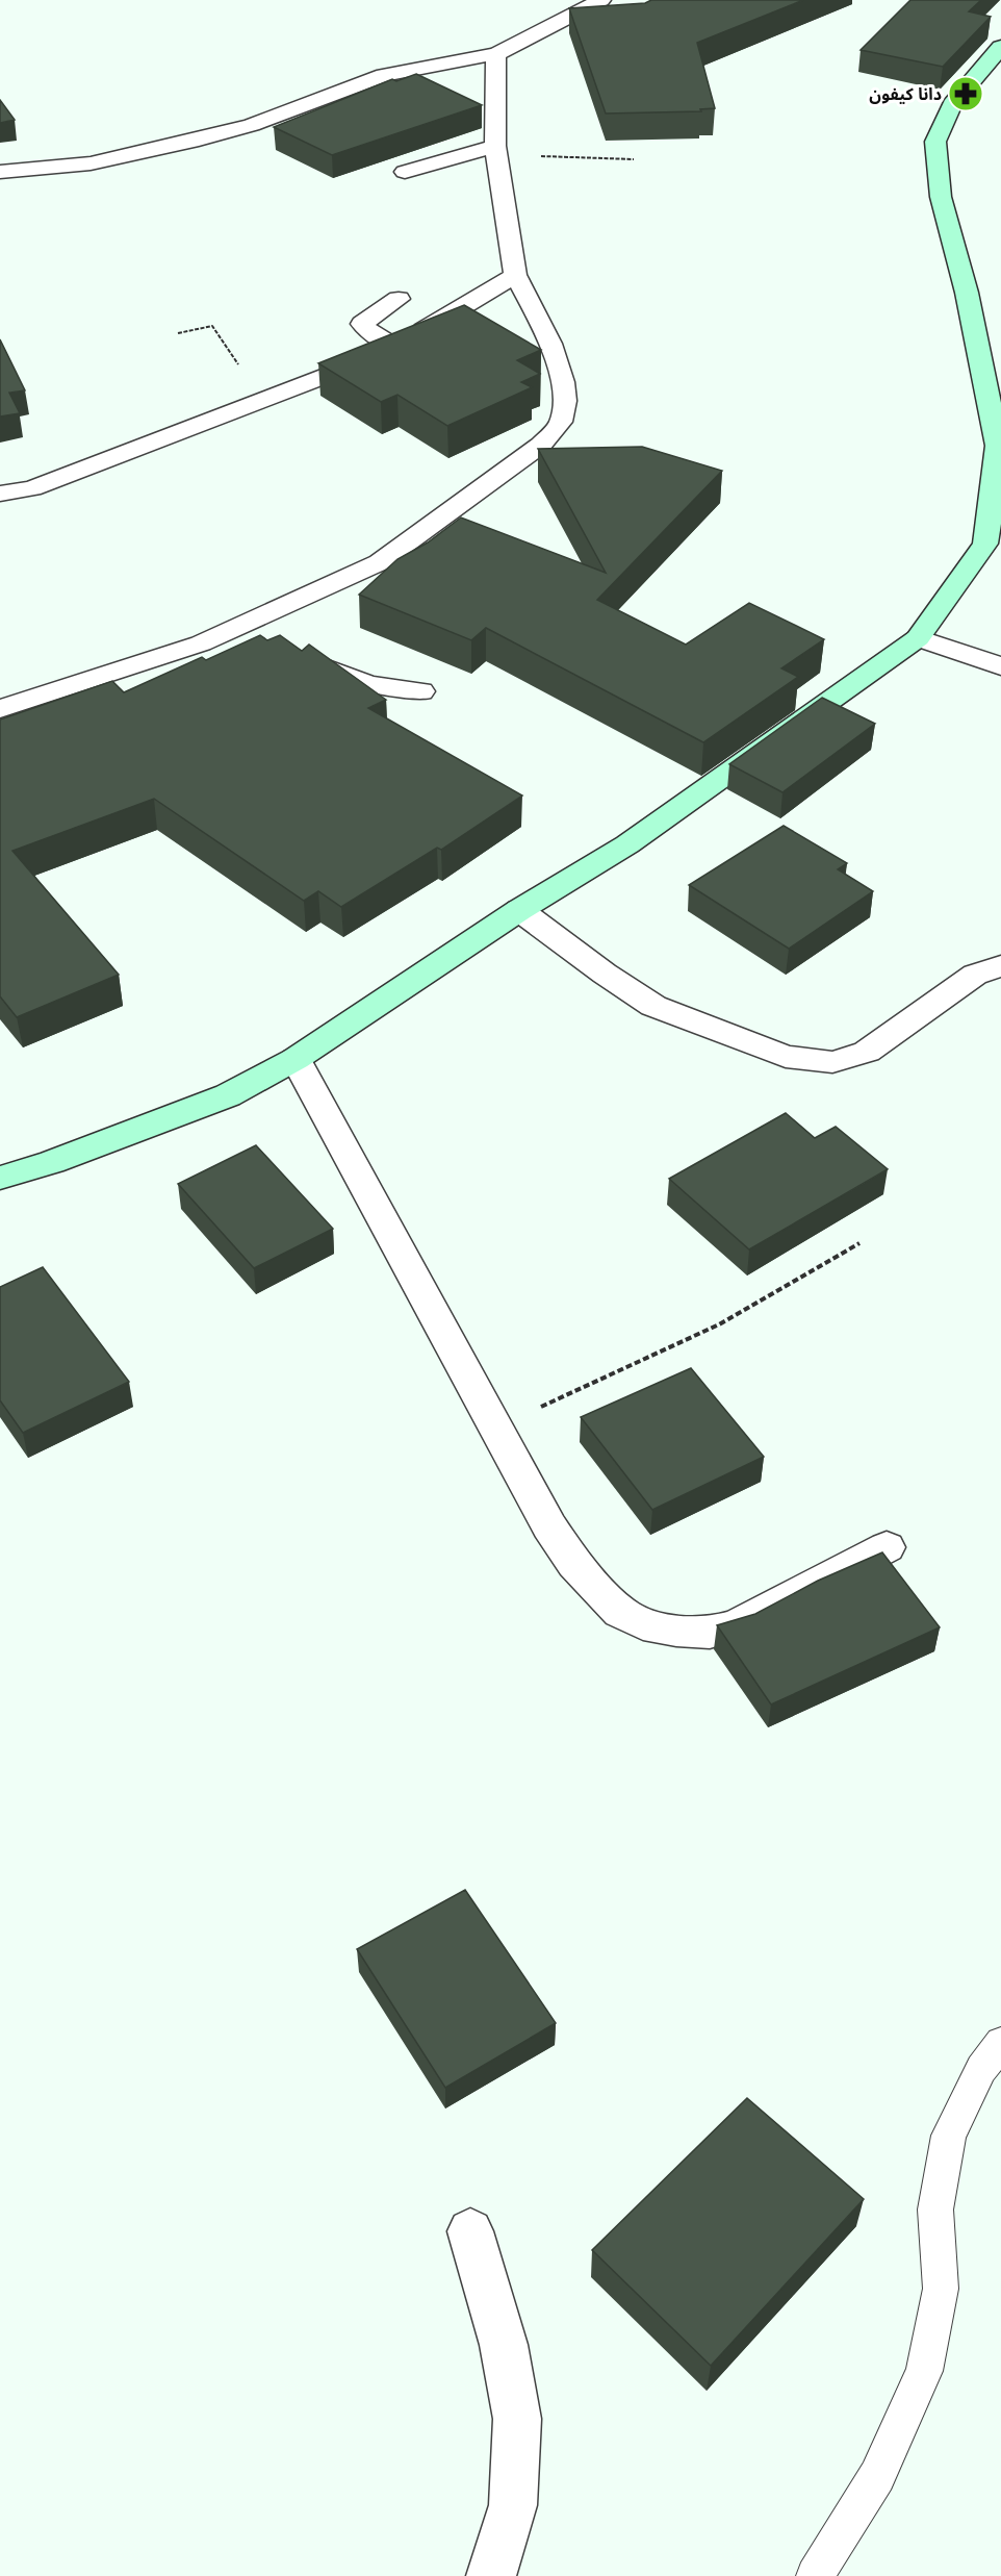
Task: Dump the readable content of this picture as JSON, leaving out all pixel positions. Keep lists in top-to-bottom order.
{
  "places": {
    "pharmacy": ["دانا كيفون"]
  }
}
